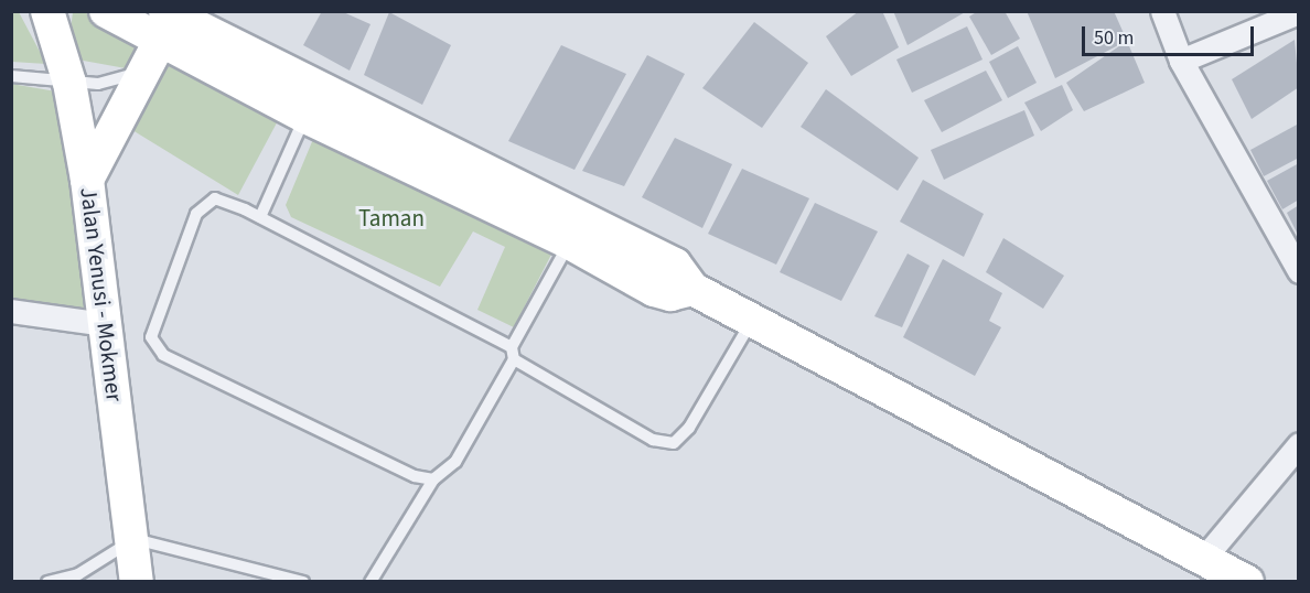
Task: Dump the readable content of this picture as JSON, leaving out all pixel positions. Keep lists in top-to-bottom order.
{
  "streets": {
    "main road": ["Jalan Yenusi - Mokmer"]
  },
  "parks": ["Taman"],
  "scale_bar": "50 m"
}
